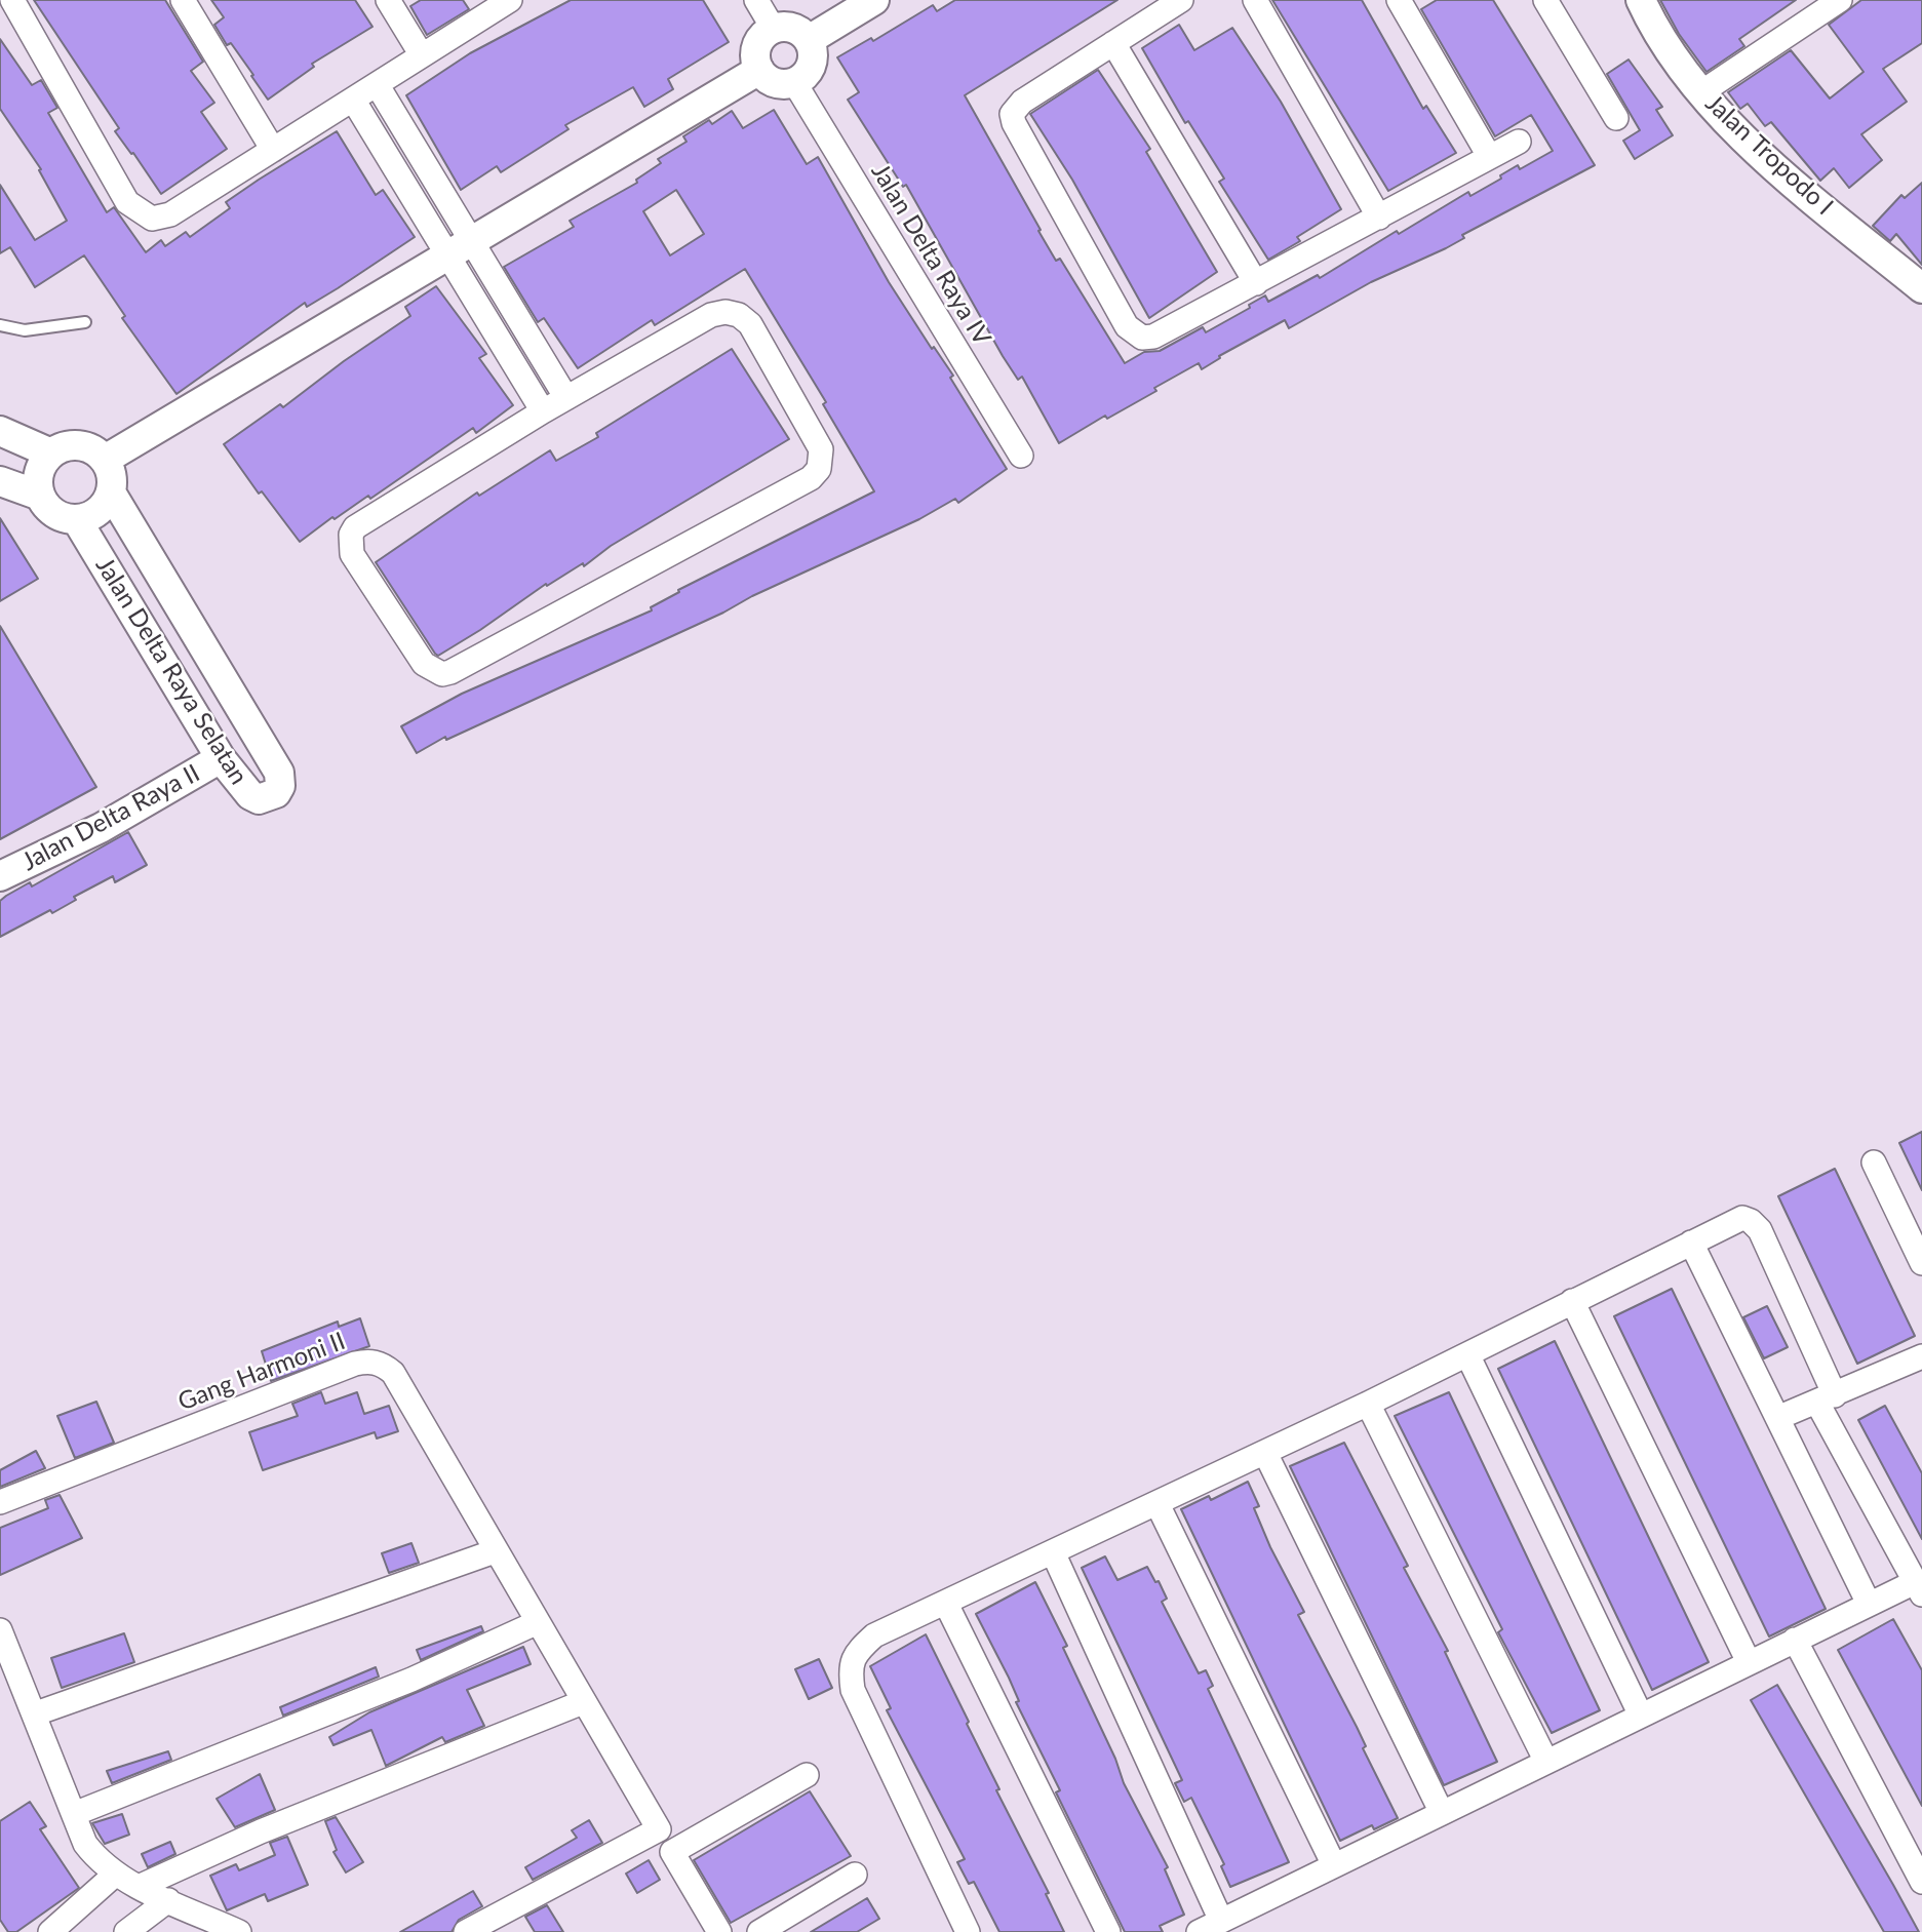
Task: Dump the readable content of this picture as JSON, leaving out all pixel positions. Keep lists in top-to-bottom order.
{
  "streets": {
    "street": [
      "Jalan Tropodo I",
      "Jalan Delta Raya IV",
      "Jalan Delta Raya Selatan",
      "Jalan Delta Raya II",
      "Gang Harmoni II"
    ]
  },
  "crossings": [
    ["Jalan Delta Raya Selatan", "Jalan Delta Raya II"]
  ]
}
